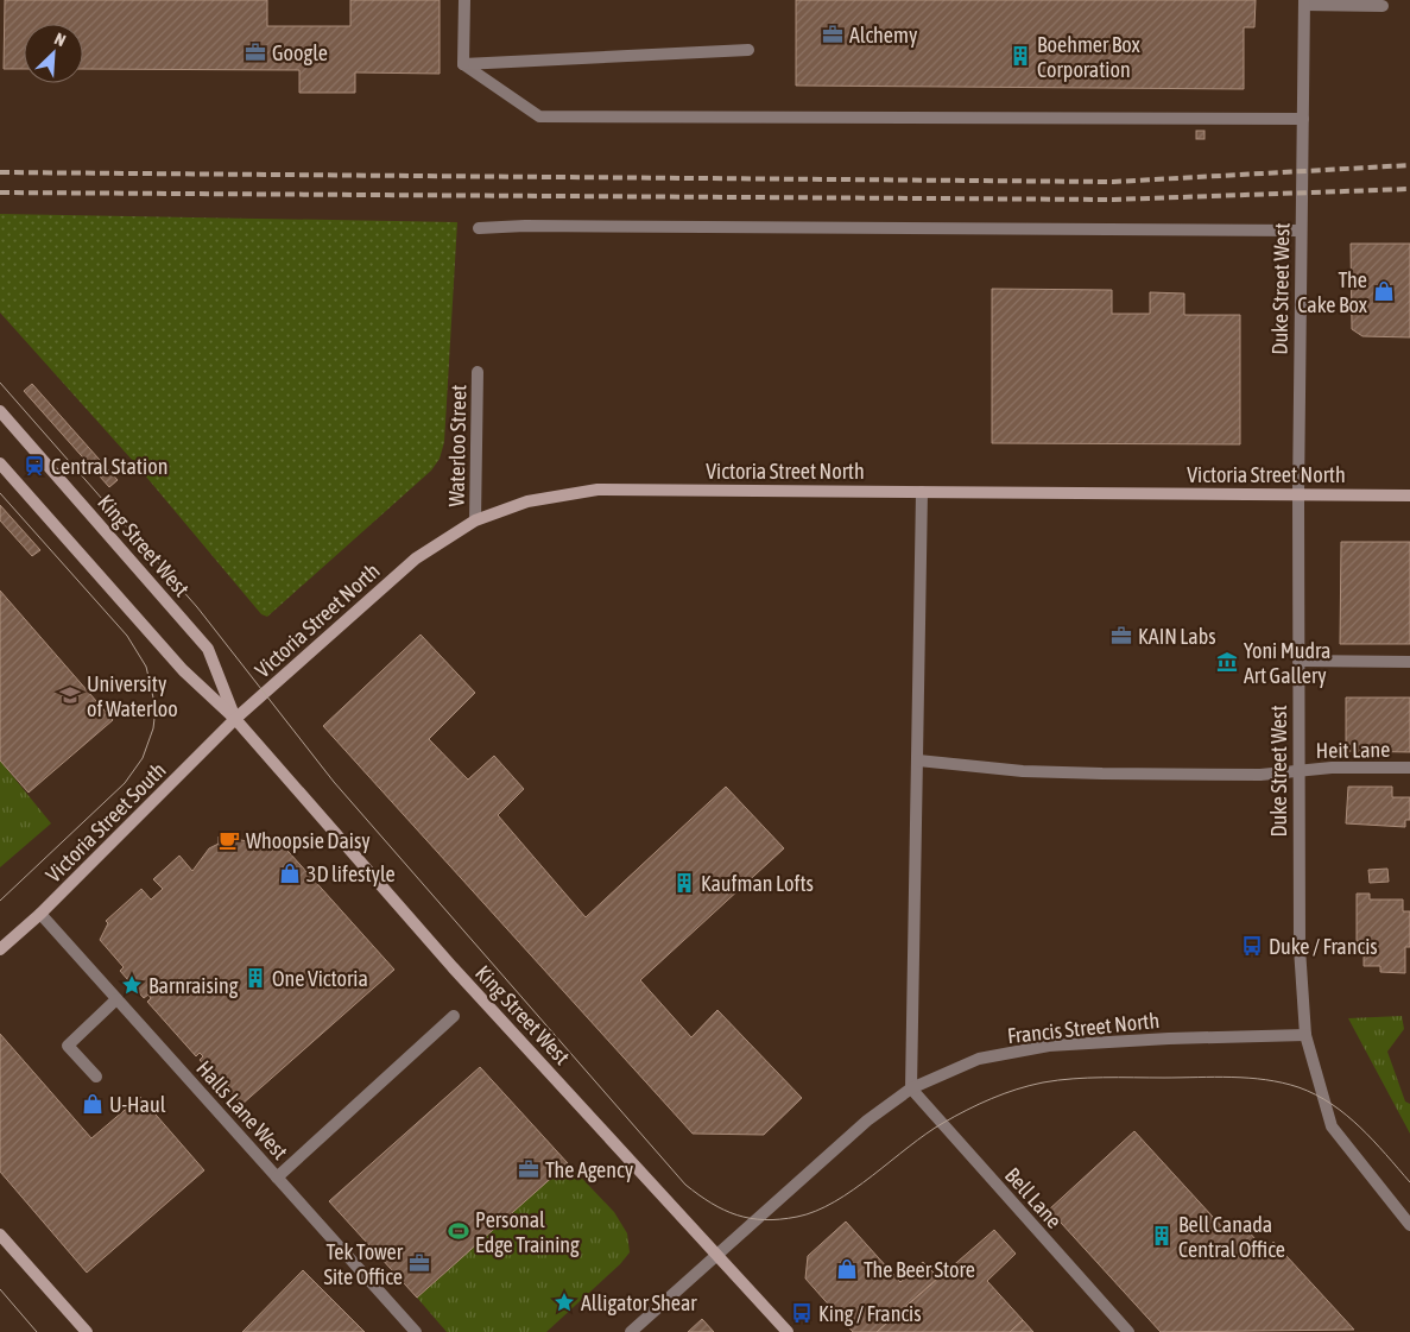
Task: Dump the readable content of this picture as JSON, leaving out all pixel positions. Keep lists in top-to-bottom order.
{
  "streets": {
    "main road": ["Victoria Street North", "King Street West", "Victoria Street South"],
    "street": [
      "Duke Street West",
      "Waterloo Street",
      "Heit Lane",
      "Francis Street North",
      "Halls Lane West",
      "Bell Lane"
    ]
  },
  "crossings": [
    ["Duke Street West", "Victoria Street North"],
    ["Duke Street West", "Heit Lane"],
    ["Duke Street West", "Francis Street North"],
    ["Waterloo Street", "Victoria Street North"],
    ["Victoria Street North", "King Street West"],
    ["Victoria Street North", "Victoria Street South"],
    ["King Street West", "Victoria Street South"],
    ["King Street West", "Francis Street North"],
    ["Victoria Street South", "Halls Lane West"],
    ["Francis Street North", "Bell Lane"]
  ],
  "places": {
    "office": [
      "Alchemy",
      "Google",
      "KAIN Labs",
      "The Agency",
      "Tek Tower Site Office"
    ],
    "building": [
      "Boehmer Box Corporation",
      "Kaufman Lofts",
      "One Victoria",
      "Bell Canada Central Office"
    ],
    "shop": [
      "The Cake Box",
      "3D lifestyle",
      "U-Haul",
      "The Beer Store"
    ],
    "station": ["Central Station"],
    "museum": ["Yoni Mudra Art Gallery"],
    "school or university": ["University of Waterloo"],
    "cafe": ["Whoopsie Daisy"],
    "bus stop": ["Duke / Francis", "King / Francis"],
    "place": ["Barnraising", "Alligator Shear"],
    "sports": ["Personal Edge Training"]
  },
  "north": "top right"
}
